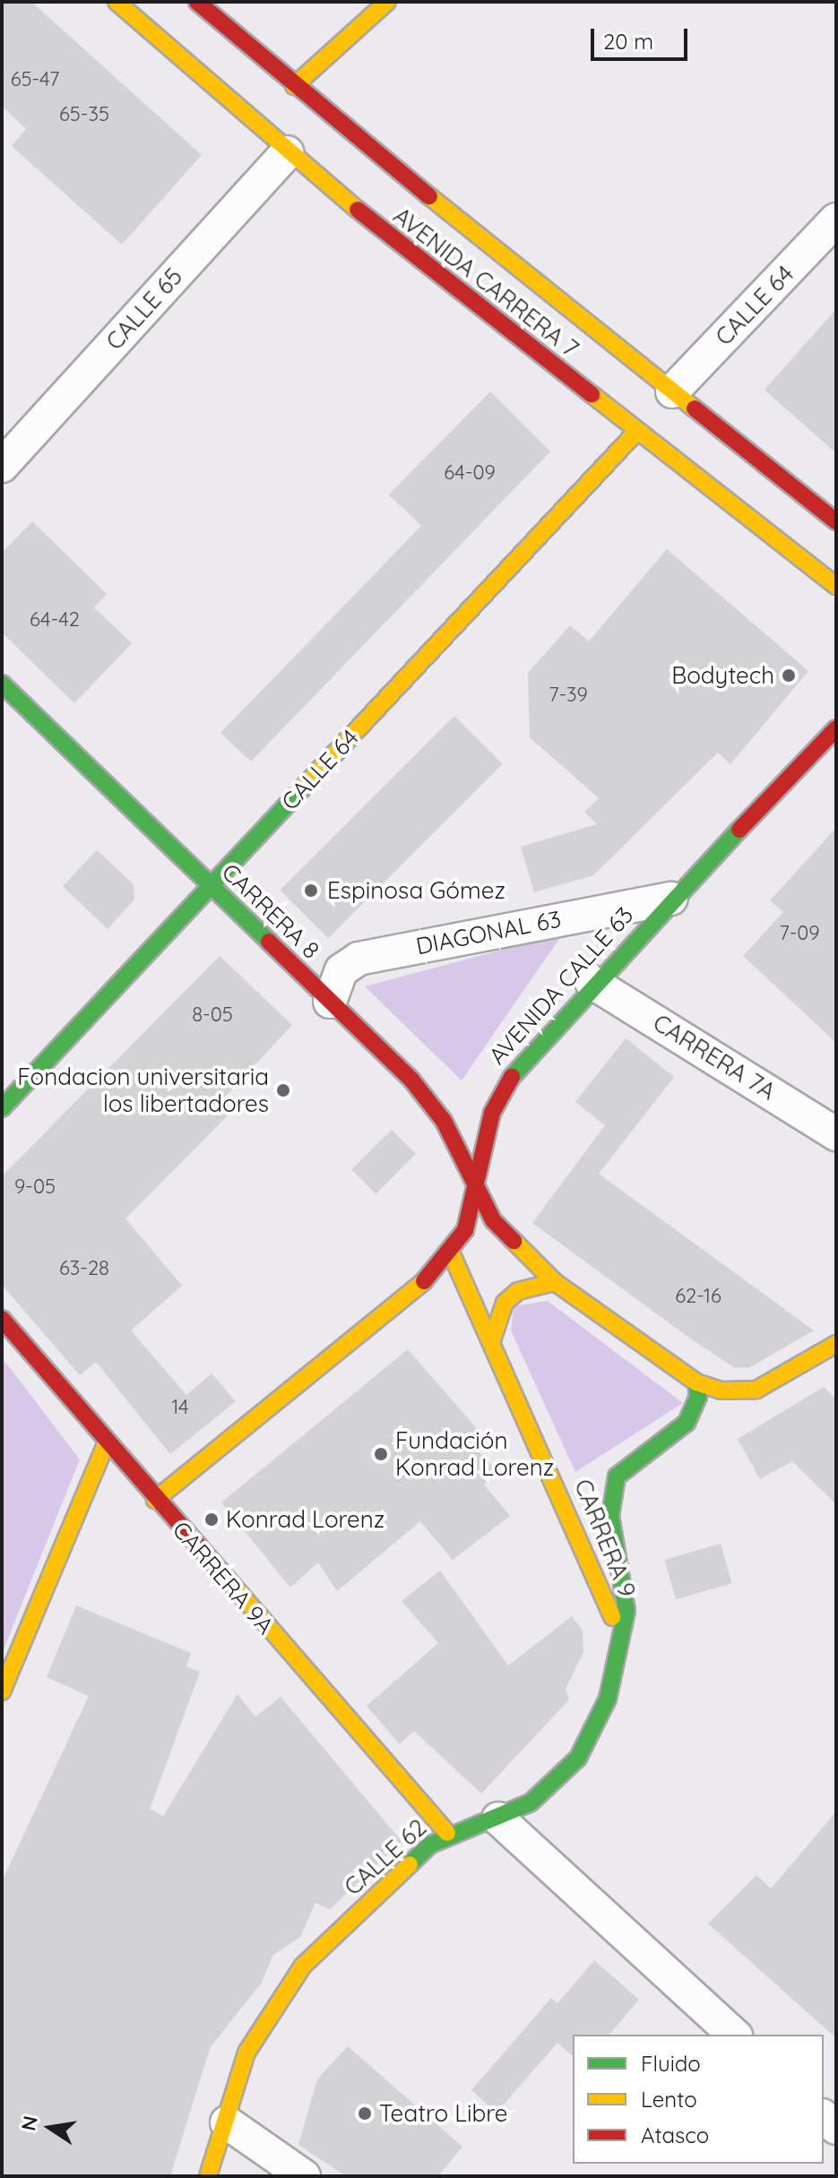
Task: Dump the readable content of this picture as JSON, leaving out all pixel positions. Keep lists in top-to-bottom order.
{
  "streets": {
    "street": [
      "AVENIDA CARRERA 7",
      "CALLE 64",
      "CALLE 65",
      "CARRERA 8",
      "DIAGONAL 63",
      "AVENIDA CALLE 63",
      "CARRERA 7A",
      "CARRERA 9",
      "CARRERA 9A",
      "CALLE 62"
    ]
  },
  "crossings": [
    ["AVENIDA CARRERA 7", "CALLE 64"],
    ["AVENIDA CARRERA 7", "CALLE 65"],
    ["CALLE 64", "CARRERA 8"],
    ["CARRERA 8", "DIAGONAL 63"],
    ["CARRERA 8", "AVENIDA CALLE 63"],
    ["DIAGONAL 63", "AVENIDA CALLE 63"],
    ["AVENIDA CALLE 63", "CARRERA 7A"],
    ["AVENIDA CALLE 63", "CARRERA 9"],
    ["AVENIDA CALLE 63", "CARRERA 9A"],
    ["CARRERA 9", "CALLE 62"],
    ["CARRERA 9A", "CALLE 62"]
  ],
  "places": [
    "Bodytech",
    "Espinosa Gómez",
    "Fondacion universitaria los libertadores",
    "Fundación Konrad Lorenz",
    "Konrad Lorenz",
    "Teatro Libre"
  ],
  "house_numbers": [
    "65-47",
    "65-35",
    "64-09",
    "64-42",
    "7-39",
    "7-09",
    "8-05",
    "9-05",
    "63-28",
    "62-16",
    "14"
  ],
  "legend": ["Fluido", "Lento", "Atasco"],
  "scale_bar": "20 m",
  "north": "left"
}
